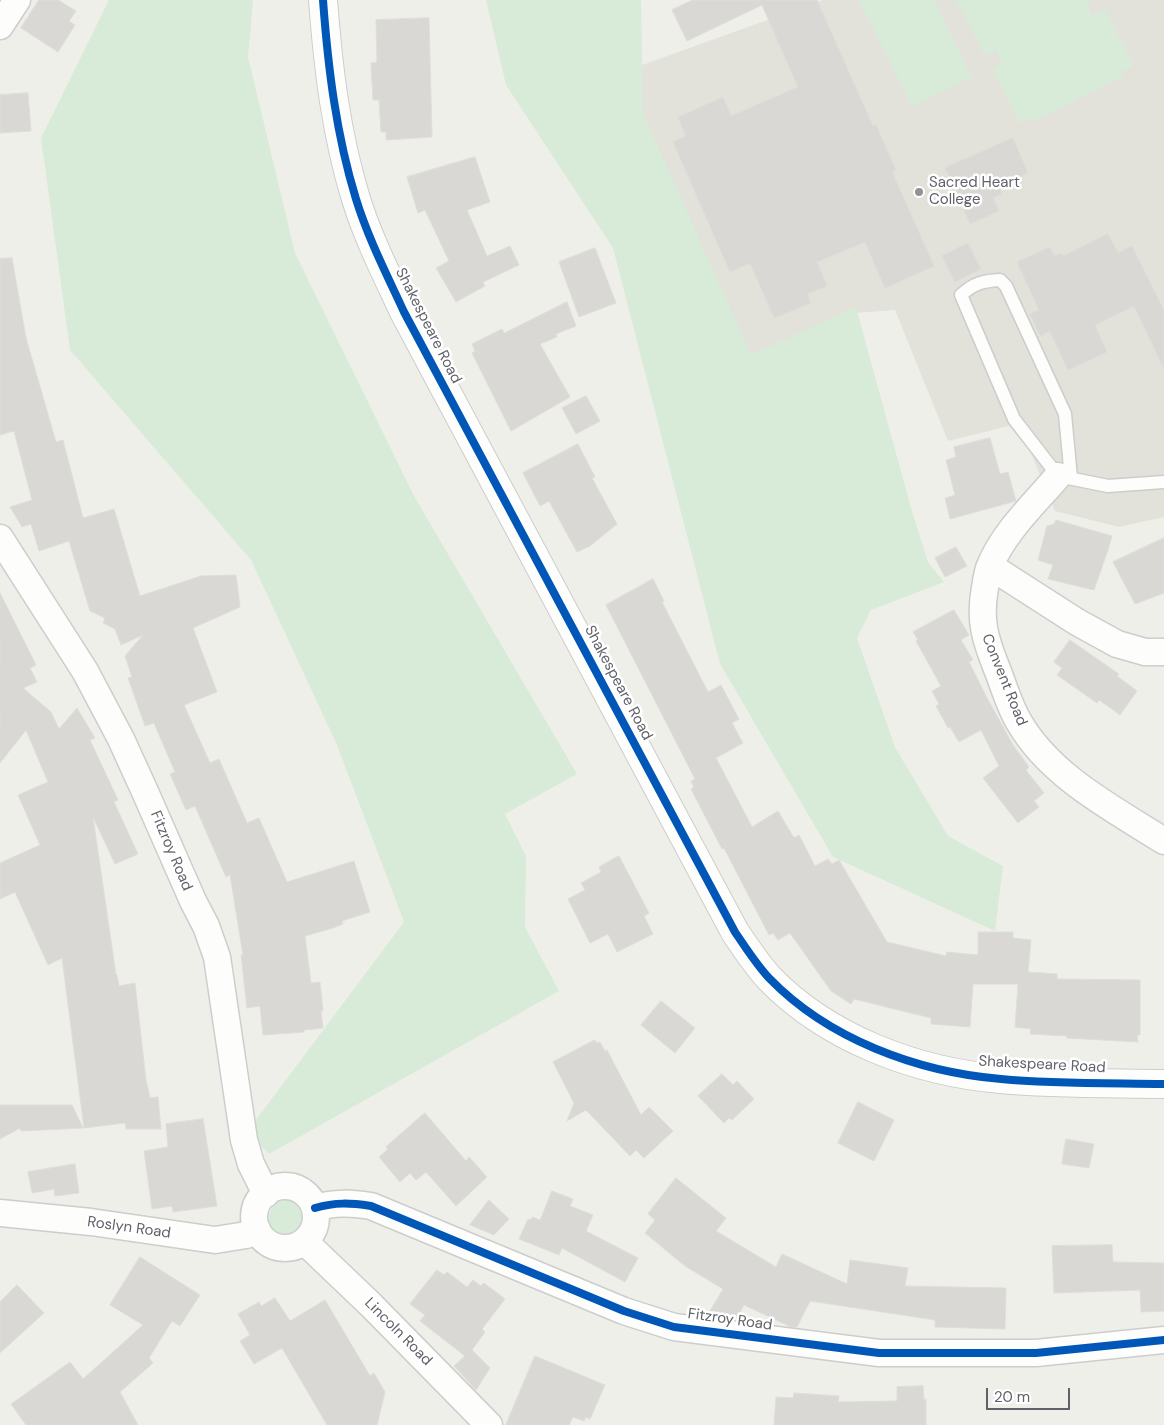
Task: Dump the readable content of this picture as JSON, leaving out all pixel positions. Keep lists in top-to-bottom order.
{
  "streets": {
    "street": [
      "Shakespeare Road",
      "Convent Road",
      "Fitzroy Road",
      "Roslyn Road",
      "Lincoln Road"
    ]
  },
  "crossings": [
    ["Fitzroy Road", "Roslyn Road"],
    ["Fitzroy Road", "Lincoln Road"],
    ["Roslyn Road", "Lincoln Road"]
  ],
  "places": ["Sacred Heart College"],
  "scale_bar": "20 m"
}
